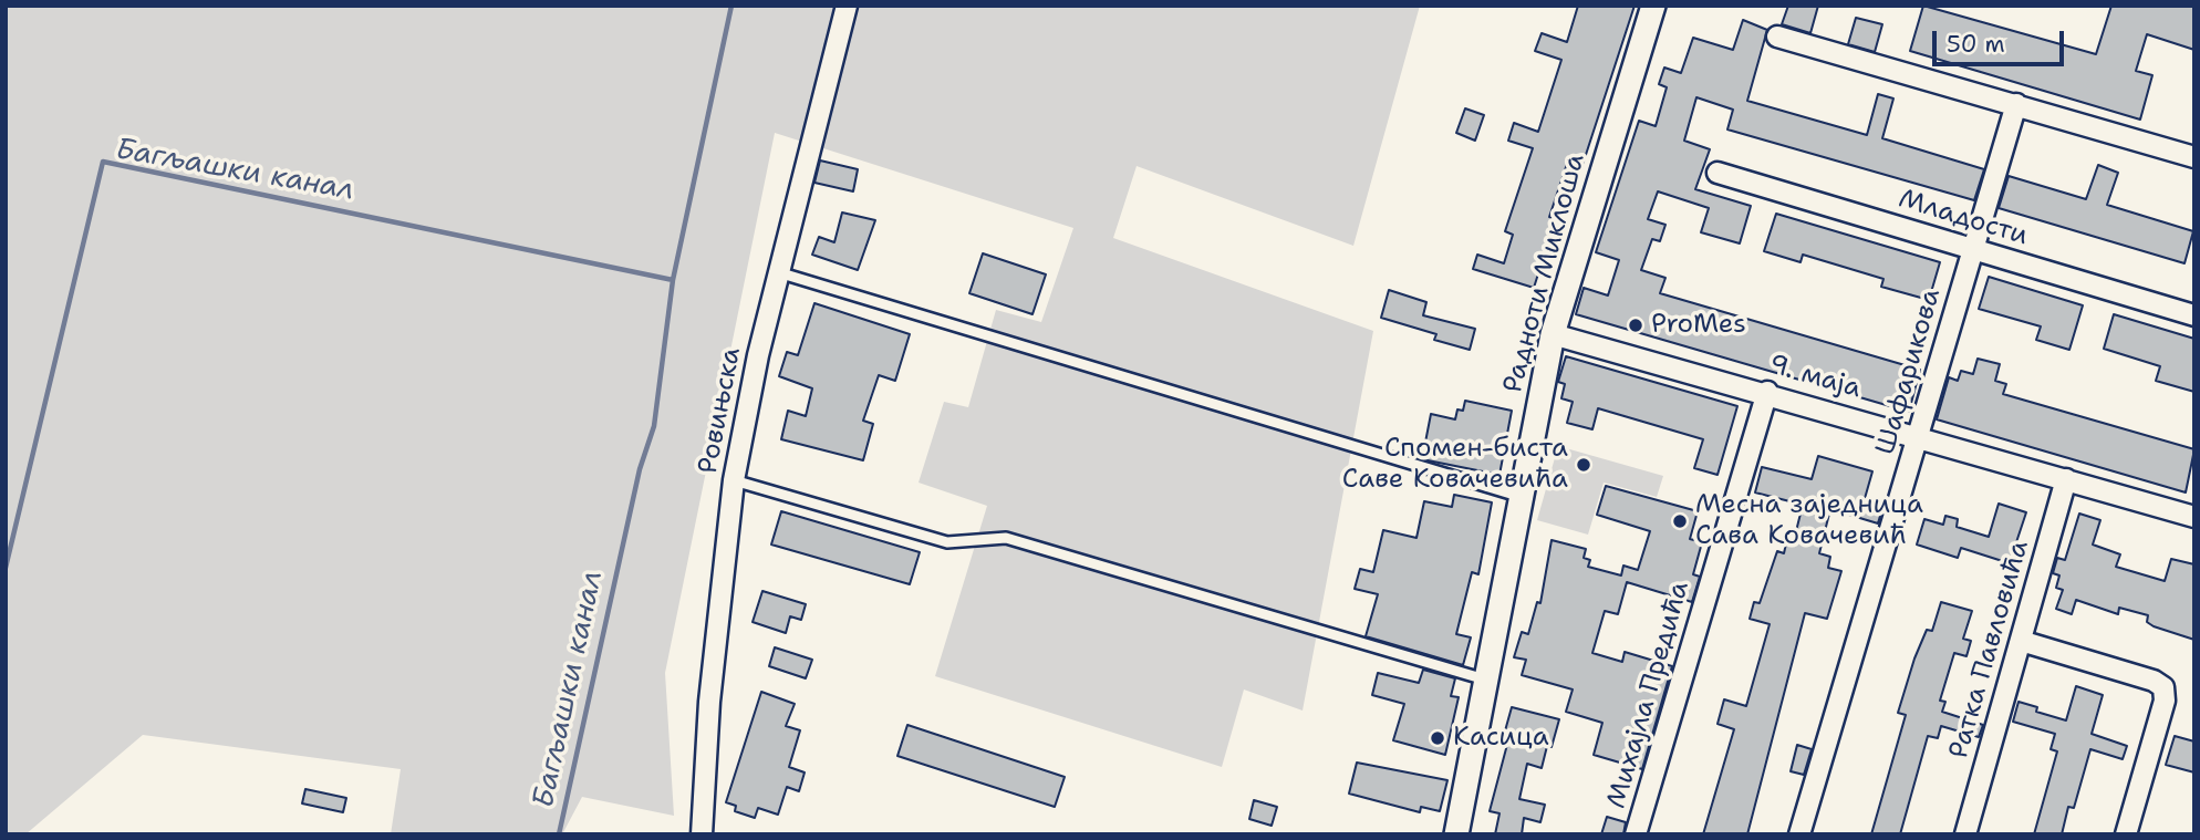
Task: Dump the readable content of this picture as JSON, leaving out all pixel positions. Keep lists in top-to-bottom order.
{
  "streets": {
    "street": [
      "Младости",
      "Радноти Миклоша",
      "Шафарикова",
      "9. маја",
      "Ровињска",
      "Ратка Павловића",
      "Михајла Предића"
    ]
  },
  "crossings": [
    ["Младости", "Шафарикова"],
    ["Радноти Миклоша", "9. маја"],
    ["Шафарикова", "9. маја"],
    ["9. маја", "Ратка Павловића"],
    ["9. маја", "Михајла Предића"]
  ],
  "water": ["Багљашки канал"],
  "places": [
    "ProMes",
    "Спомен-биста Саве Ковачевића",
    "Месна заједница Сава Ковачевић",
    "Касица"
  ],
  "scale_bar": "50 m"
}
